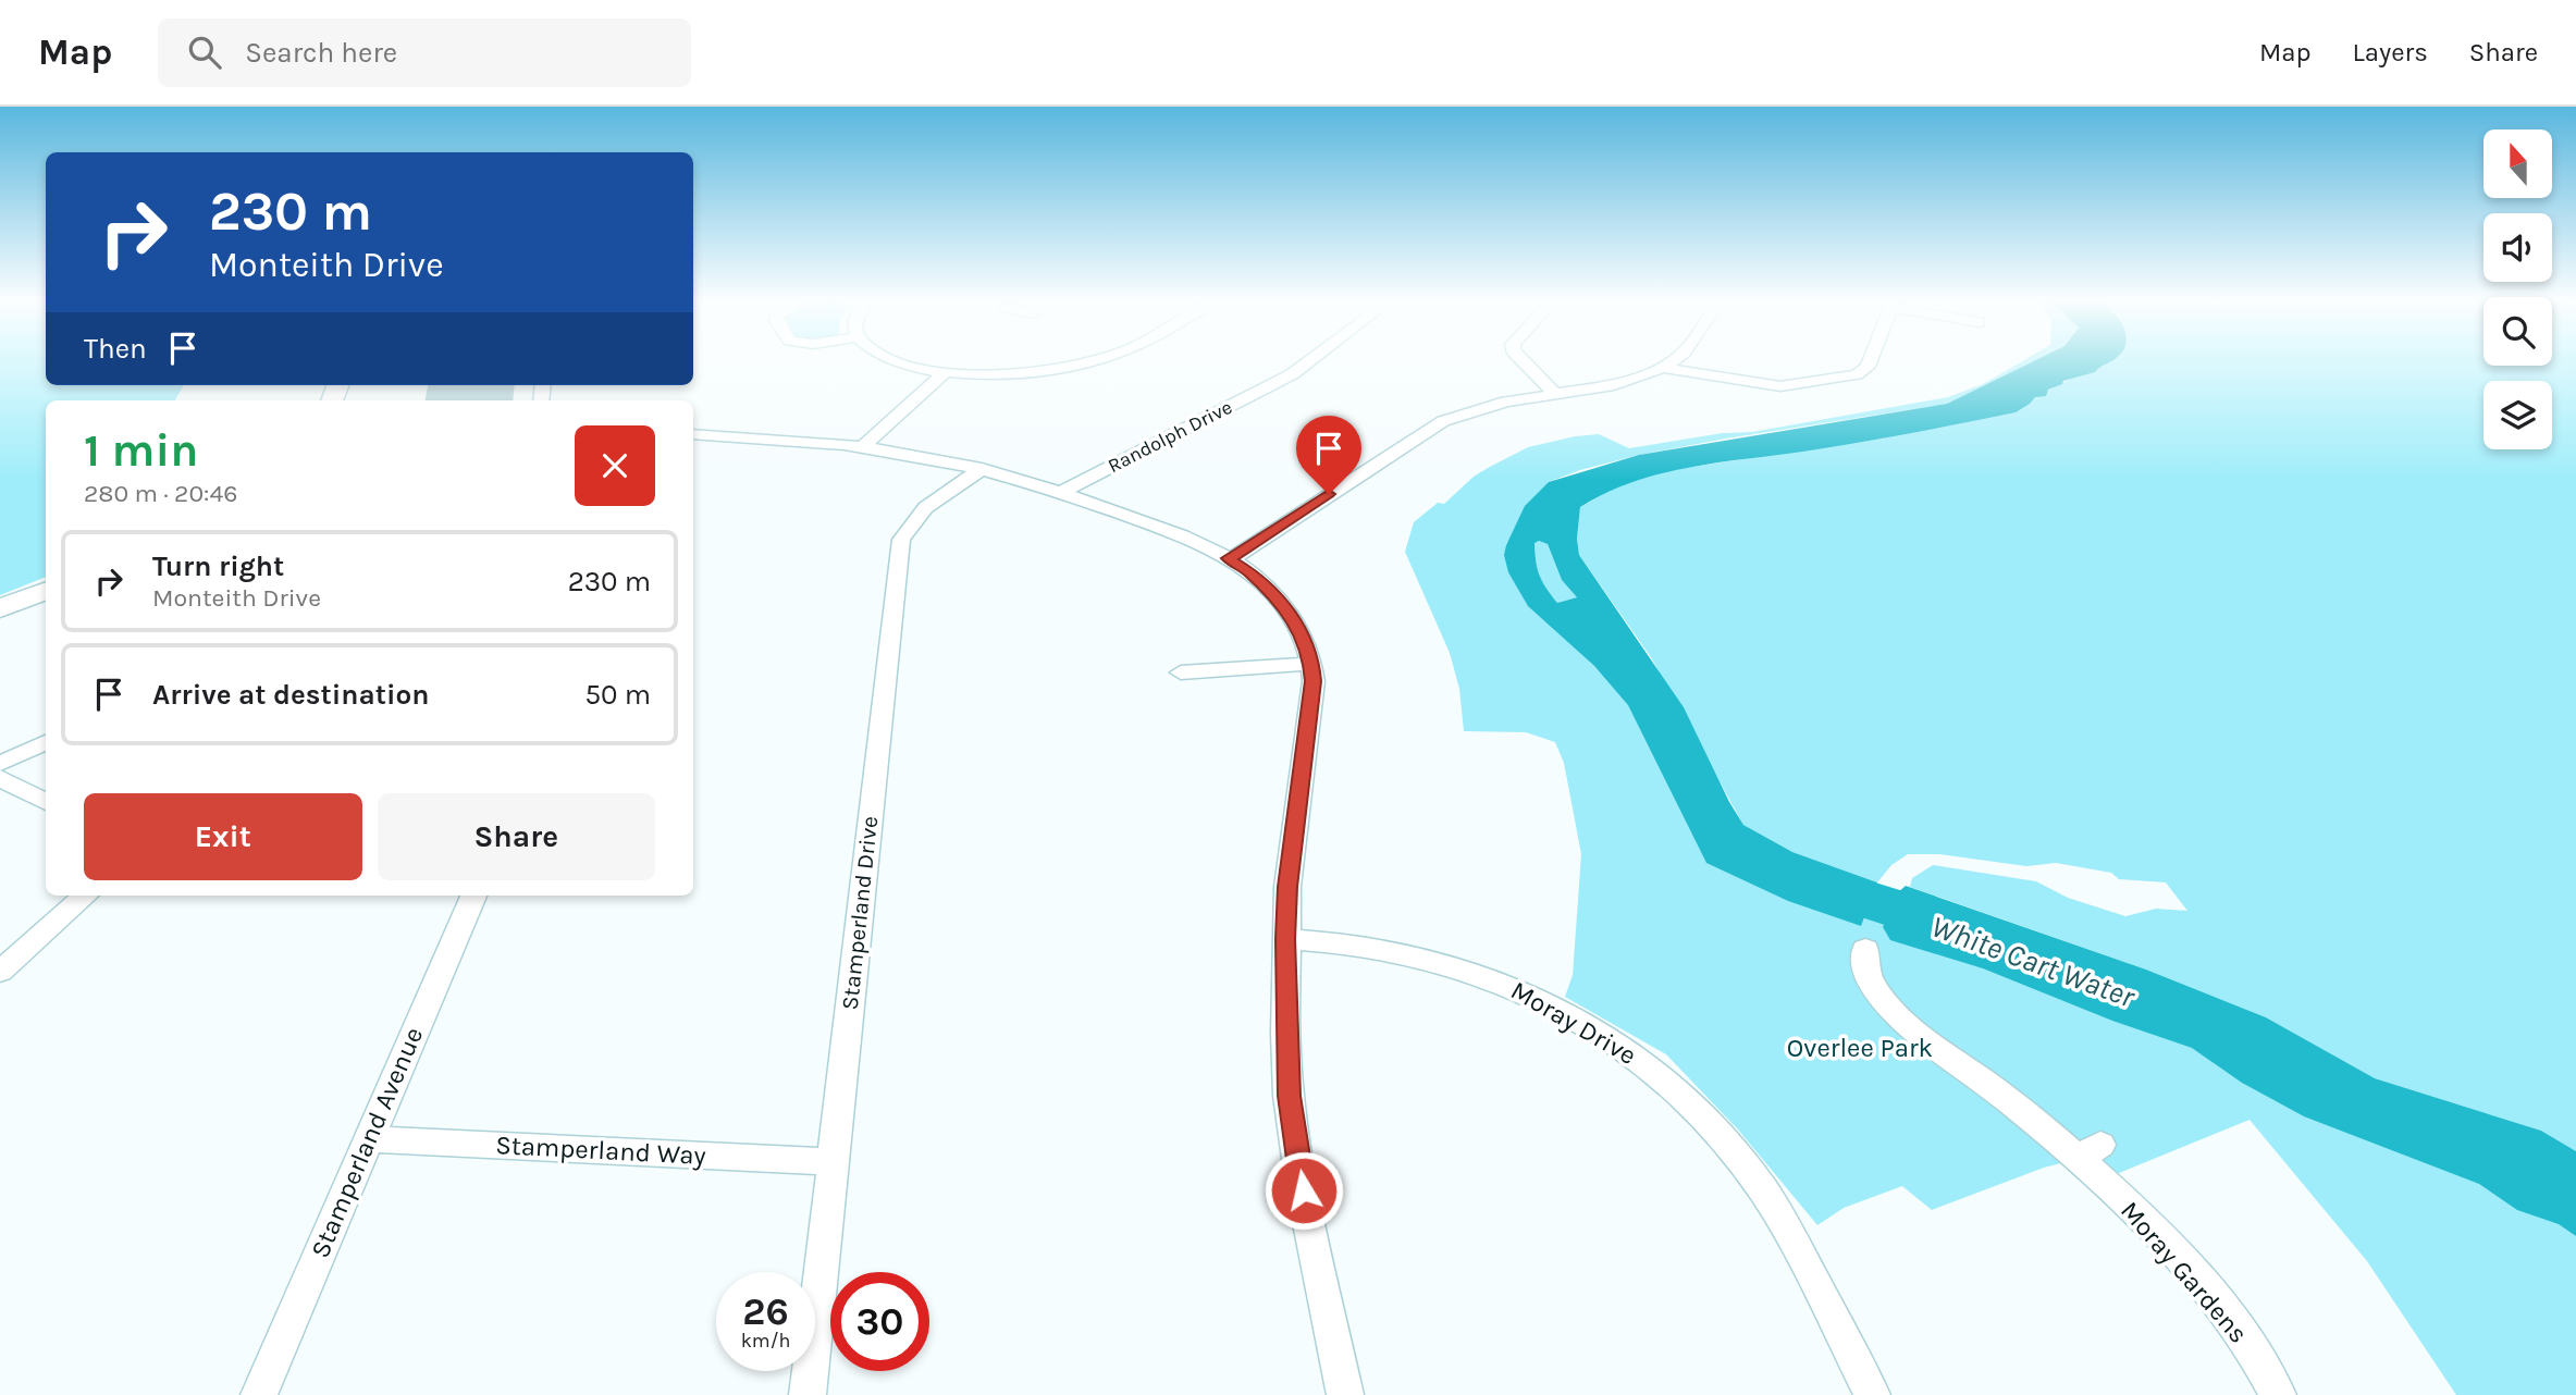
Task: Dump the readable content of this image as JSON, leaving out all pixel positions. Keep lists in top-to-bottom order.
{
  "streets": {
    "street": [
      "Randolph Drive",
      "Stamperland Drive",
      "Moray Drive",
      "Stamperland Avenue",
      "Stamperland Way",
      "Moray Gardens"
    ]
  },
  "crossings": [
    ["Stamperland Drive", "Stamperland Way"],
    ["Stamperland Avenue", "Stamperland Way"]
  ],
  "water": ["White Cart Water"],
  "parks": ["Overlee Park"],
  "north": "top",
  "page": {
    "header": "Map",
    "search": "Search here",
    "nav": ["Map", "Layers", "Share"],
    "turn": ["230 m", "Monteith Drive"],
    "then": "Then",
    "heading": ["1 min", "280 m · 20:46"],
    "list": [
      {
        "name": "Turn right",
        "note": "Monteith Drive",
        "value": "230 m"
      },
      {
        "name": "Arrive at destination",
        "value": "50 m"
      }
    ],
    "buttons": ["Exit", "Share"],
    "speed": "26 km/h",
    "limit": "30"
  }
}
